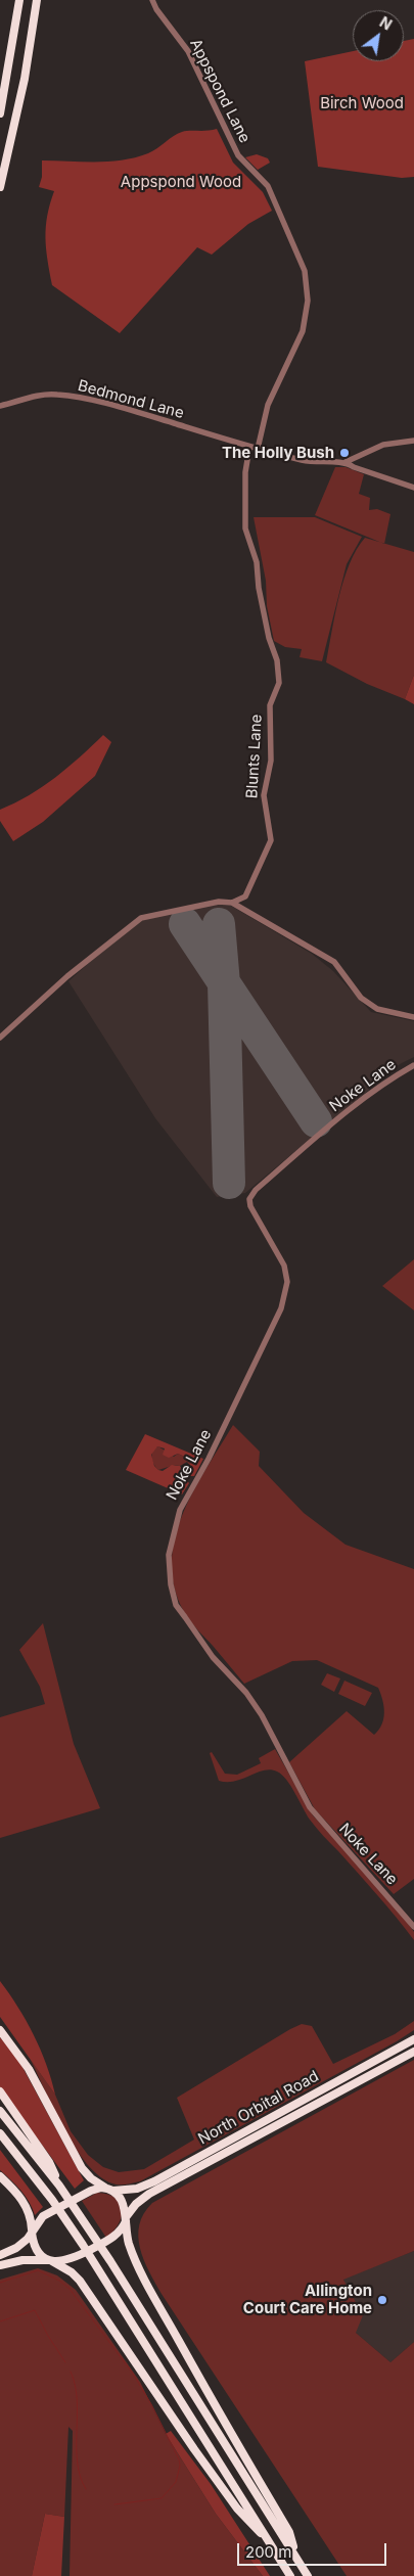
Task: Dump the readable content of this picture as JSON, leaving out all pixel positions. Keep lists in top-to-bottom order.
{
  "streets": {
    "highway": ["North Orbital Road"],
    "street": [
      "Appspond Lane",
      "Bedmond Lane",
      "Blunts Lane",
      "Noke Lane"
    ]
  },
  "crossings": [
    ["Appspond Lane", "Bedmond Lane"],
    ["Appspond Lane", "Blunts Lane"],
    ["Bedmond Lane", "Blunts Lane"]
  ],
  "parks": ["Birch Wood", "Appspond Wood"],
  "places": ["The Holly Bush", "Allington Court Care Home"],
  "scale_bar": "200 m",
  "north": "top right"
}
